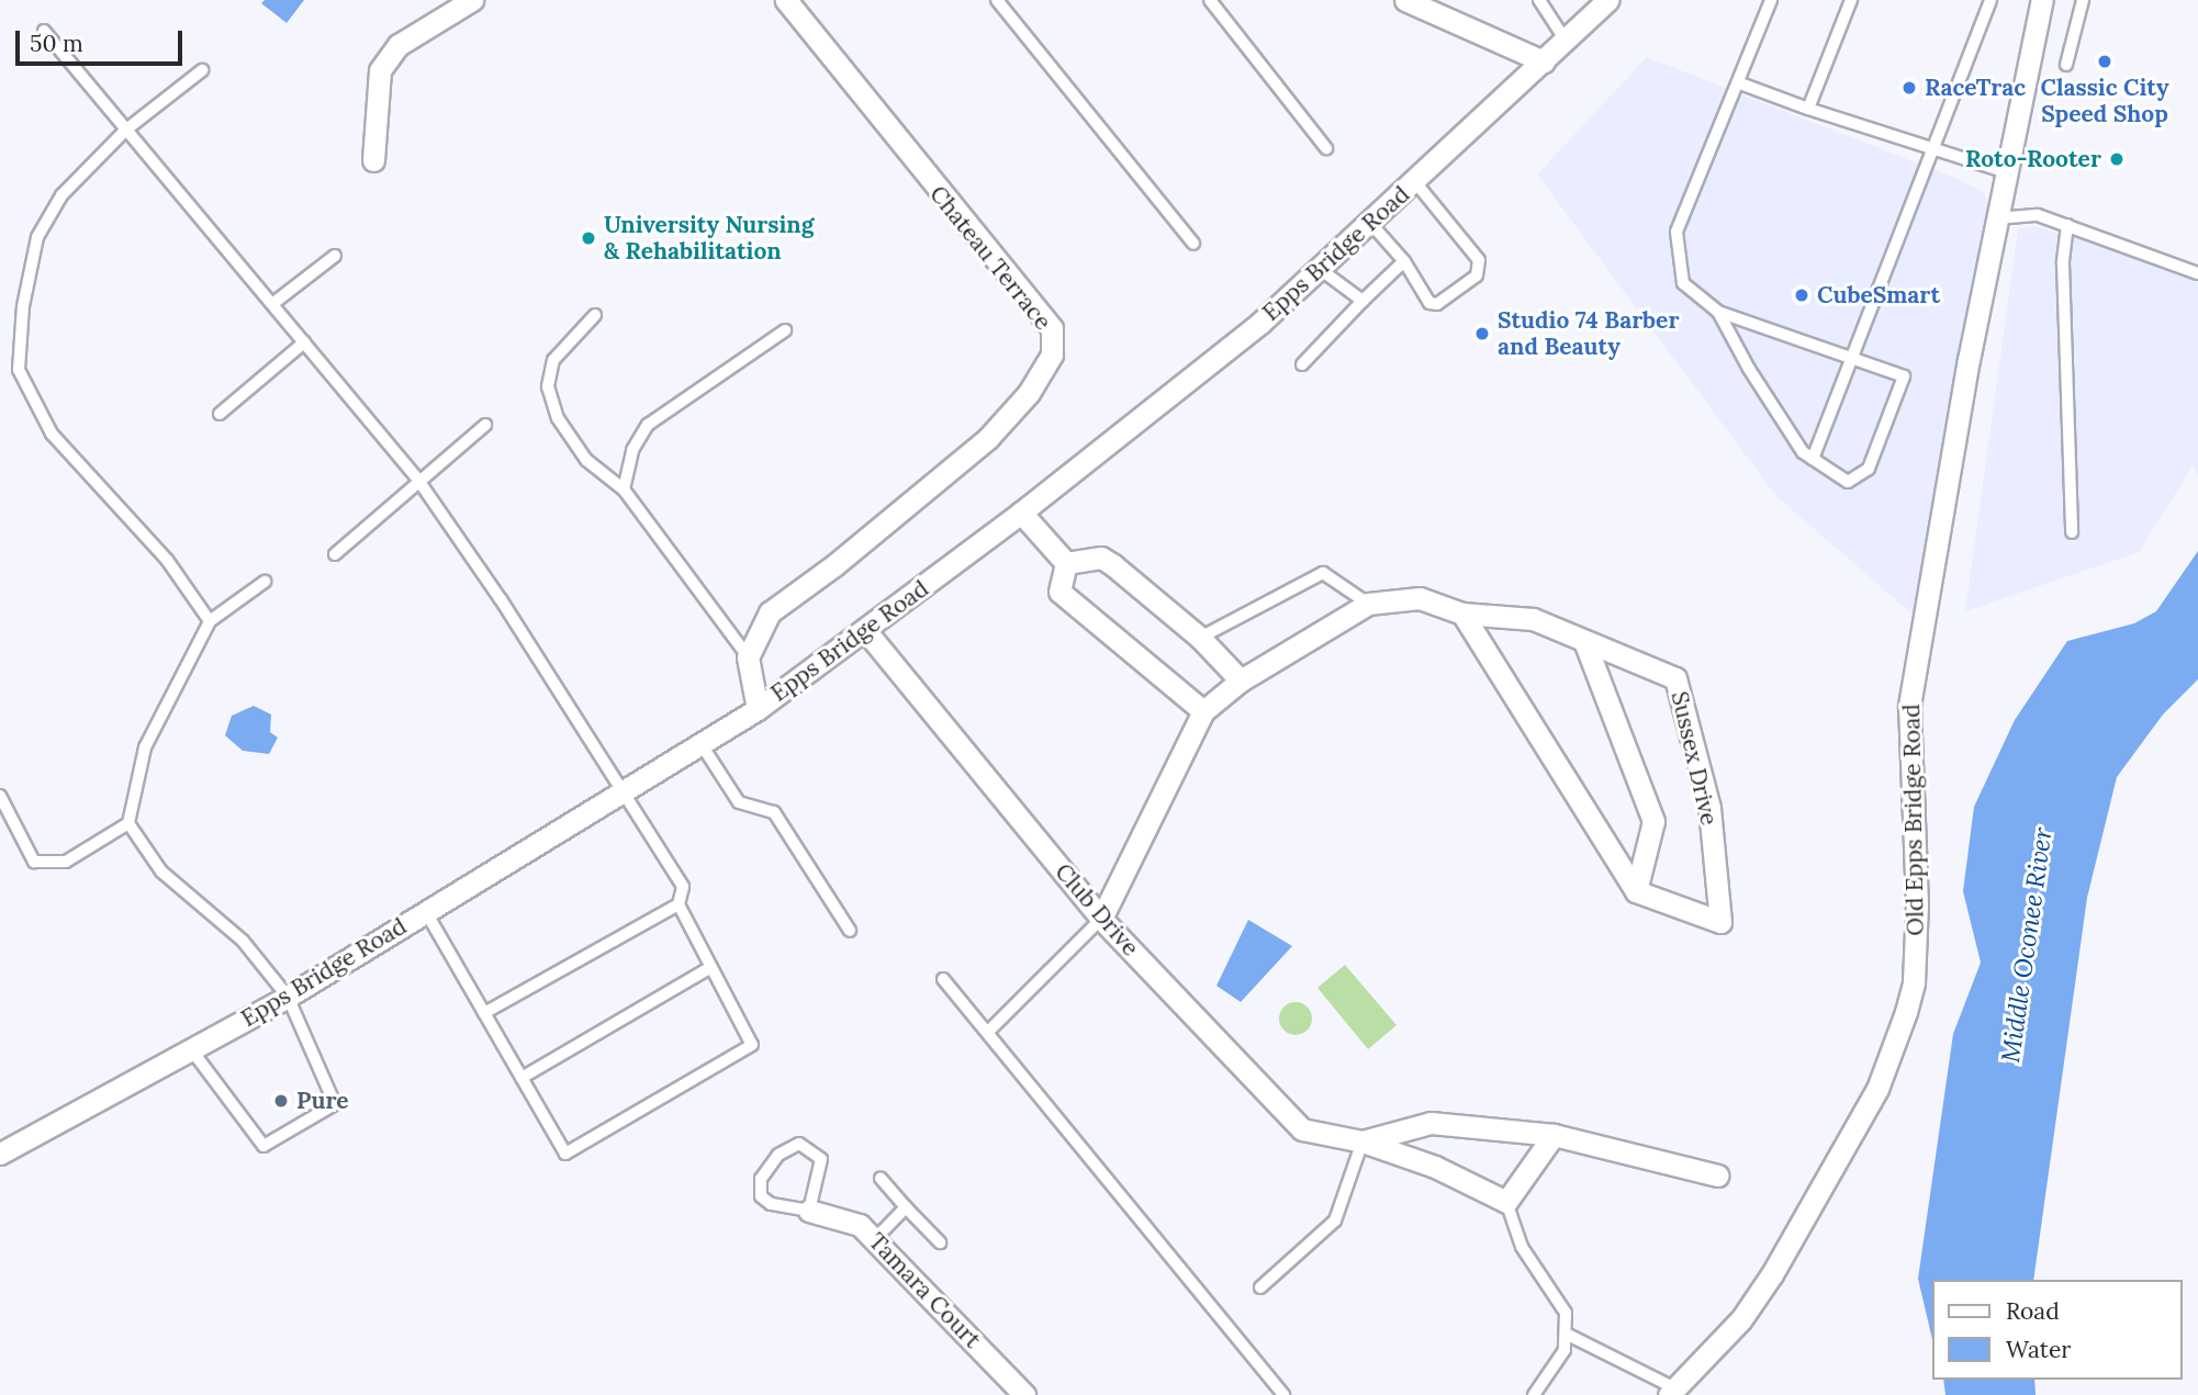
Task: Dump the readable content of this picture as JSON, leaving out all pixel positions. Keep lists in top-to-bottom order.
{
  "streets": {
    "street": [
      "Epps Bridge Road",
      "Chateau Terrace",
      "Sussex Drive",
      "Old Epps Bridge Road",
      "Club Drive",
      "Tamara Court"
    ]
  },
  "crossings": [
    ["Epps Bridge Road", "Club Drive"]
  ],
  "water": ["Middle Oconee River"],
  "places": [
    "Classic City Speed Shop",
    "RaceTrac",
    "Roto-Rooter",
    "University Nursing & Rehabilitation",
    "CubeSmart",
    "Studio 74 Barber and Beauty",
    "Pure"
  ],
  "legend": ["Road", "Water"],
  "scale_bar": "50 m"
}
